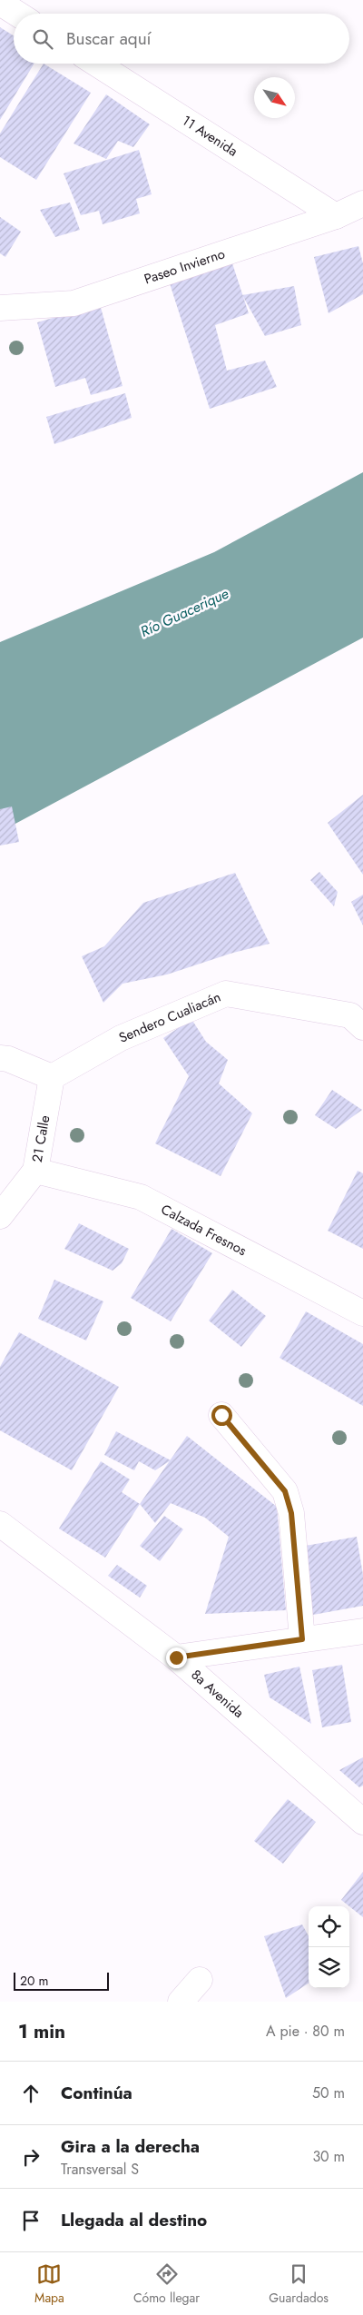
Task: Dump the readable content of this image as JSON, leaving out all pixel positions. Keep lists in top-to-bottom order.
{
  "streets": {
    "street": [
      "11 Avenida",
      "Paseo Invierno",
      "Sendero Cualiacán",
      "21 Calle",
      "Calzada Fresnos",
      "8a Avenida"
    ]
  },
  "crossings": [
    ["11 Avenida", "Paseo Invierno"],
    ["Sendero Cualiacán", "21 Calle"],
    ["21 Calle", "Calzada Fresnos"]
  ],
  "water": ["Río Guacerique"],
  "scale_bar": "20 m",
  "north": "bottom right",
  "page": {
    "search": "Buscar aquí",
    "scale": "20 m",
    "heading": ["1 min", "A pie · 80 m"],
    "list": [
      ["Continúa", "50 m"],
      ["Gira a la derecha", "Transversal S", "30 m"],
      "Llegada al destino"
    ],
    "nav": ["Mapa", "Cómo llegar", "Guardados"]
  }
}
